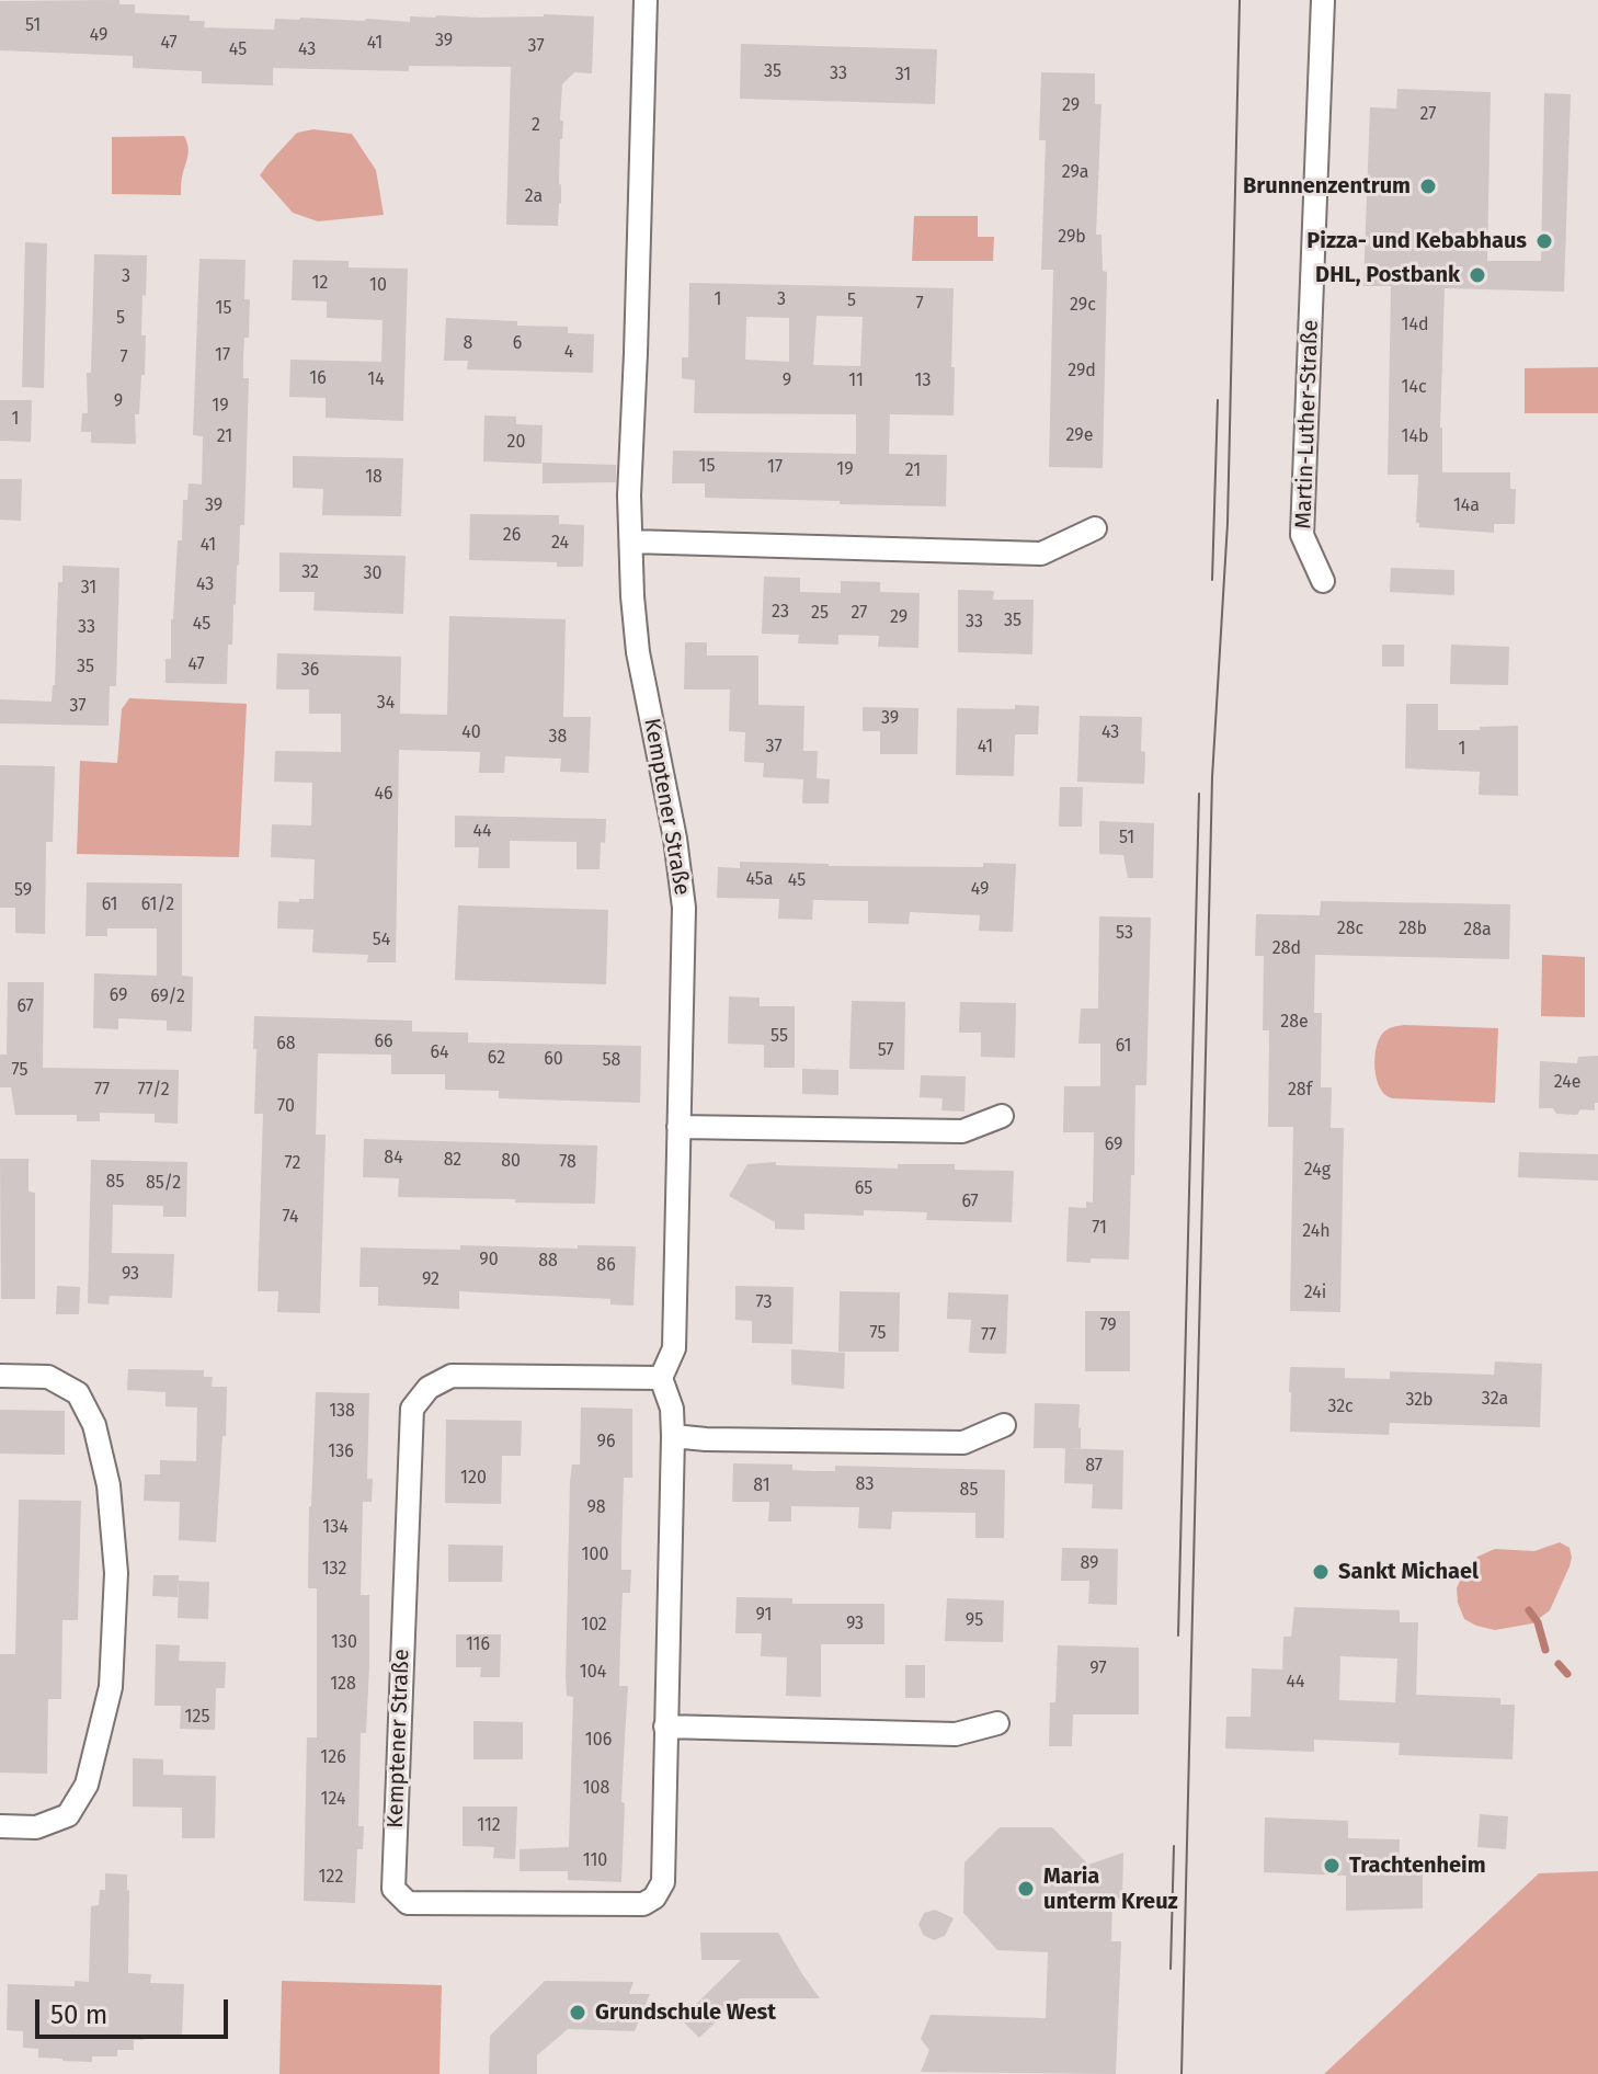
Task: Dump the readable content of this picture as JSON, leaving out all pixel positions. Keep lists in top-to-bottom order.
{
  "streets": {
    "street": ["Martin-Luther-Straße", "Kemptener Straße"]
  },
  "places": [
    "Brunnenzentrum",
    "Pizza- und Kebabhaus",
    "DHL, Postbank",
    "Sankt Michael",
    "Trachtenheim",
    "Maria unterm Kreuz",
    "Grundschule West"
  ],
  "house_numbers": [
    "51",
    "49",
    "39",
    "47",
    "41",
    "37",
    "45",
    "43",
    "35",
    "33",
    "31",
    "29",
    "27",
    "2",
    "29a",
    "2a",
    "29b",
    "3",
    "12",
    "10",
    "1",
    "3",
    "5",
    "7",
    "29c",
    "15",
    "5",
    "14d",
    "8",
    "6",
    "4",
    "17",
    "7",
    "29d",
    "16",
    "14",
    "9",
    "11",
    "13",
    "14c",
    "9",
    "19",
    "1",
    "29e",
    "21",
    "14b",
    "20",
    "15",
    "17",
    "19",
    "21",
    "18",
    "39",
    "14a",
    "26",
    "24",
    "41",
    "32",
    "30",
    "43",
    "31",
    "23",
    "25",
    "27",
    "29",
    "35",
    "33",
    "45",
    "33",
    "47",
    "35",
    "36",
    "34",
    "37",
    "39",
    "40",
    "43",
    "38",
    "37",
    "41",
    "1",
    "46",
    "44",
    "51",
    "45a",
    "45",
    "49",
    "59",
    "61",
    "61/2",
    "28c",
    "28b",
    "28a",
    "53",
    "54",
    "28d",
    "69",
    "69/2",
    "67",
    "28e",
    "55",
    "66",
    "68",
    "61",
    "57",
    "64",
    "62",
    "60",
    "58",
    "75",
    "24e",
    "77",
    "77/2",
    "28f",
    "70",
    "69",
    "84",
    "82",
    "80",
    "78",
    "72",
    "24g",
    "85",
    "85/2",
    "65",
    "67",
    "74",
    "71",
    "24h",
    "90",
    "88",
    "86",
    "93",
    "92",
    "24i",
    "73",
    "79",
    "75",
    "77",
    "32a",
    "32b",
    "32c",
    "138",
    "96",
    "136",
    "87",
    "120",
    "83",
    "81",
    "85",
    "98",
    "134",
    "100",
    "89",
    "132",
    "91",
    "95",
    "93",
    "102",
    "130",
    "116",
    "97",
    "104",
    "44",
    "128",
    "125",
    "106",
    "126",
    "108",
    "124",
    "112",
    "110",
    "122"
  ],
  "scale_bar": "50 m"
}
